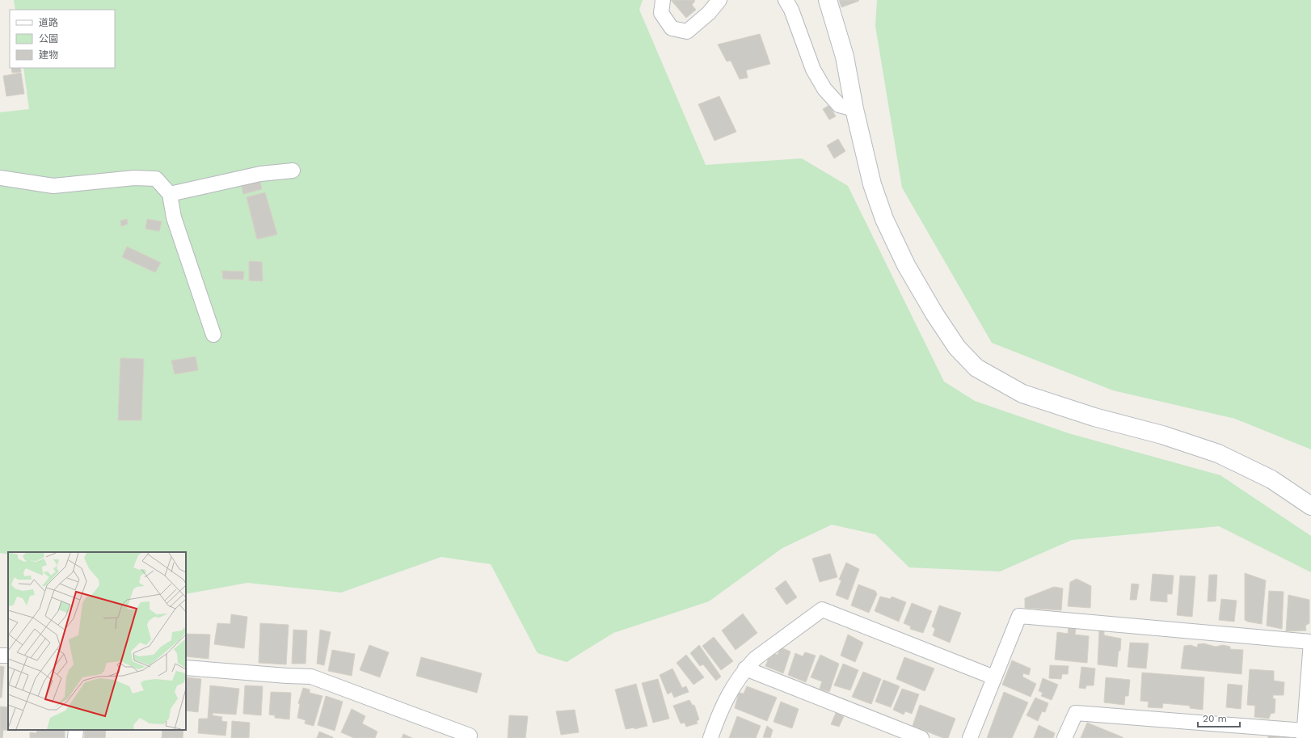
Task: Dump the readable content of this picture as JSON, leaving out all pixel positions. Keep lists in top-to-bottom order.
{
  "legend": ["道路", "公園", "建物"],
  "scale_bar": "20 m"
}
